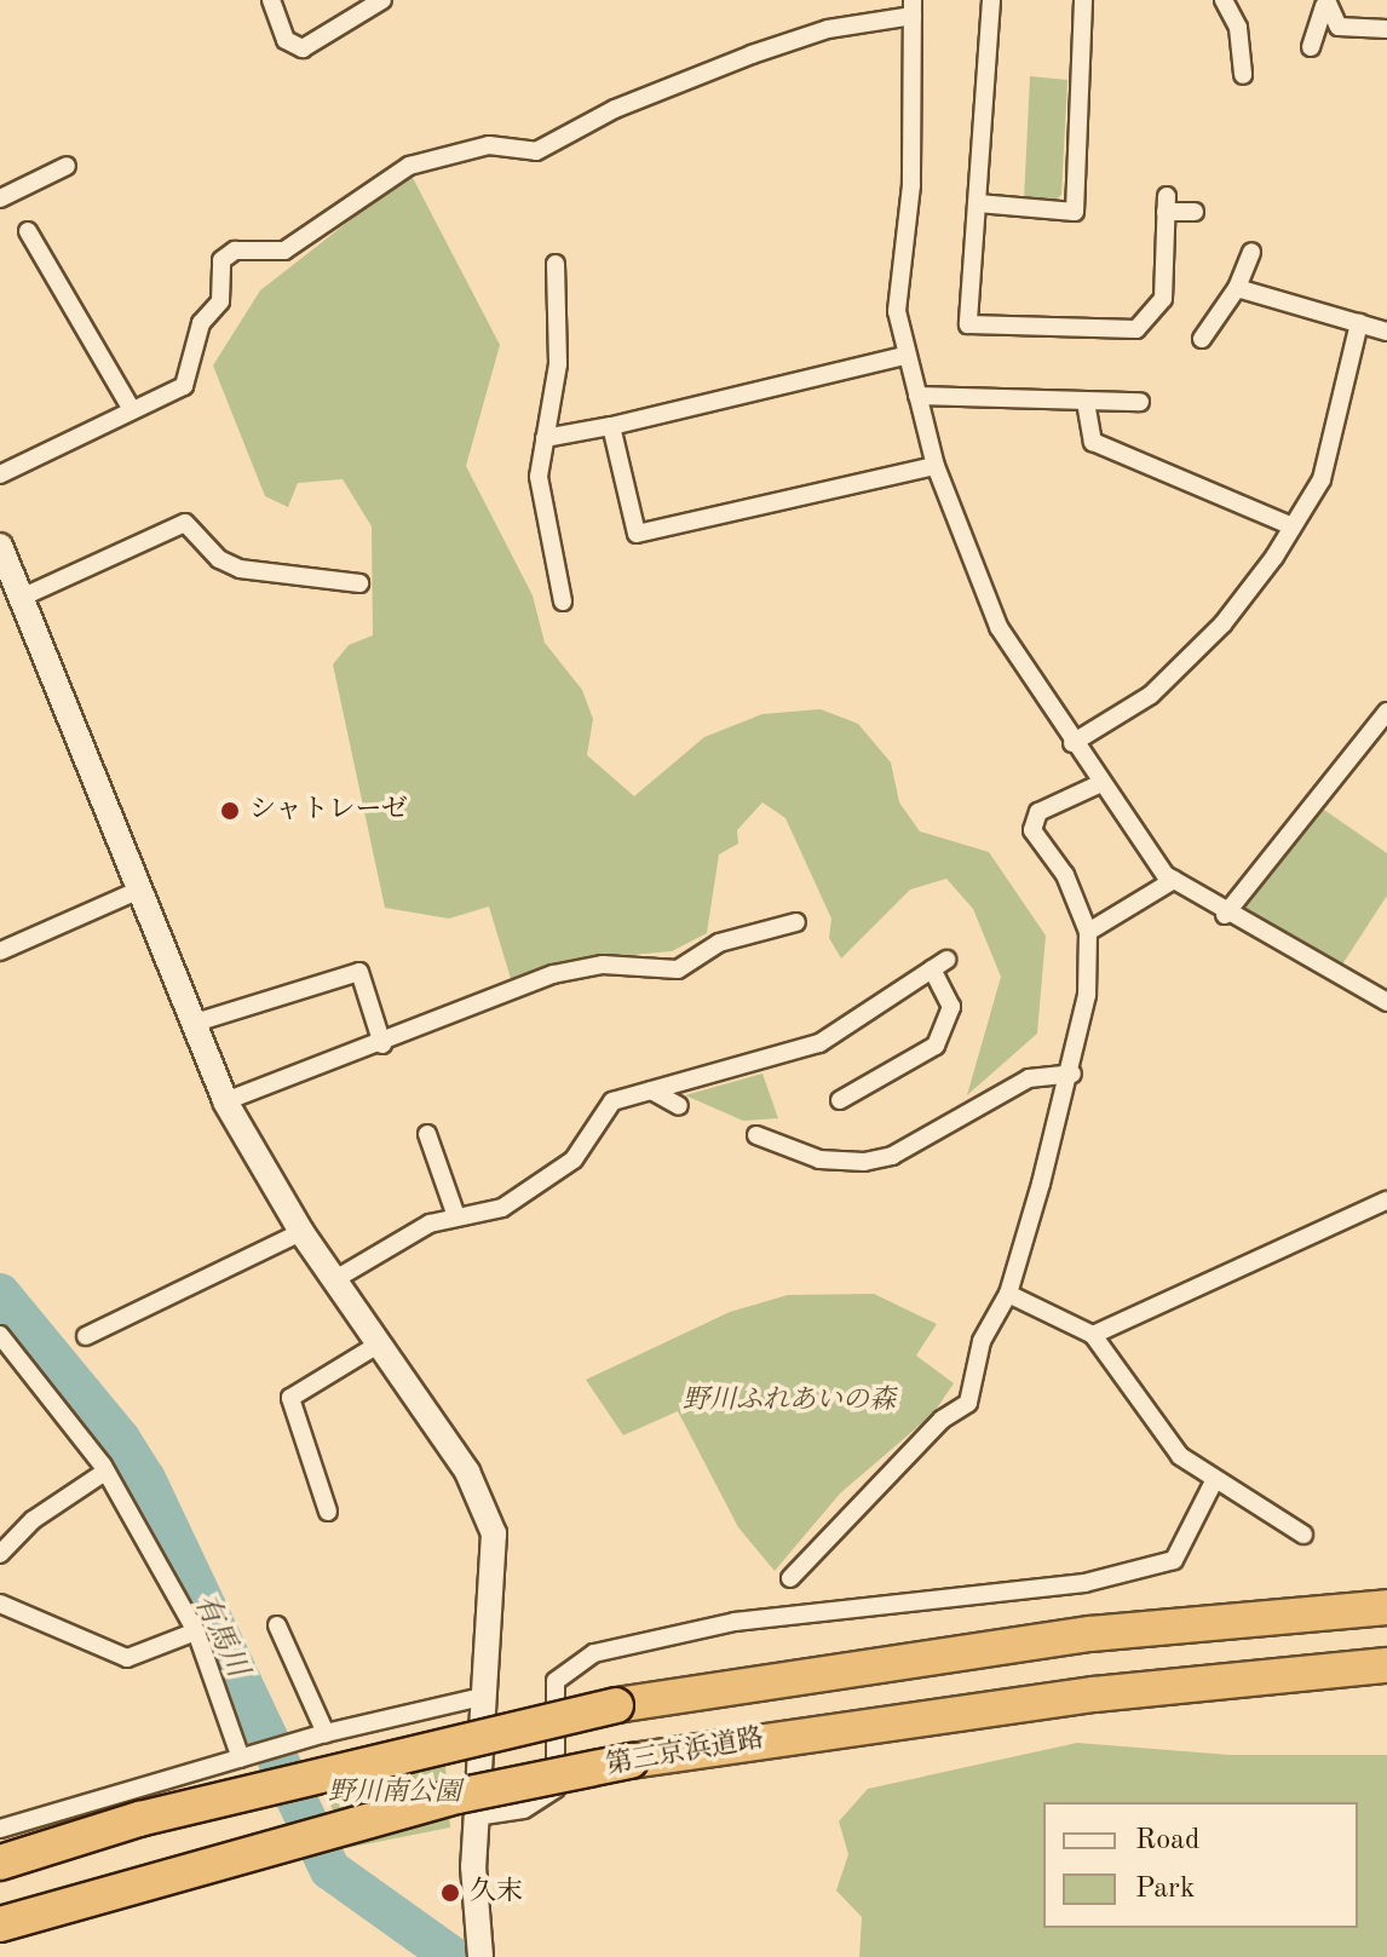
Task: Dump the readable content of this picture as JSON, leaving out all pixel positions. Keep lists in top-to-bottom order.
{
  "streets": {
    "highway": ["第三京浜道路"]
  },
  "water": ["有馬川"],
  "parks": ["野川ふれあいの森", "野川南公園"],
  "places": ["シャトレーゼ", "久末"],
  "legend": ["Road", "Park"]
}
